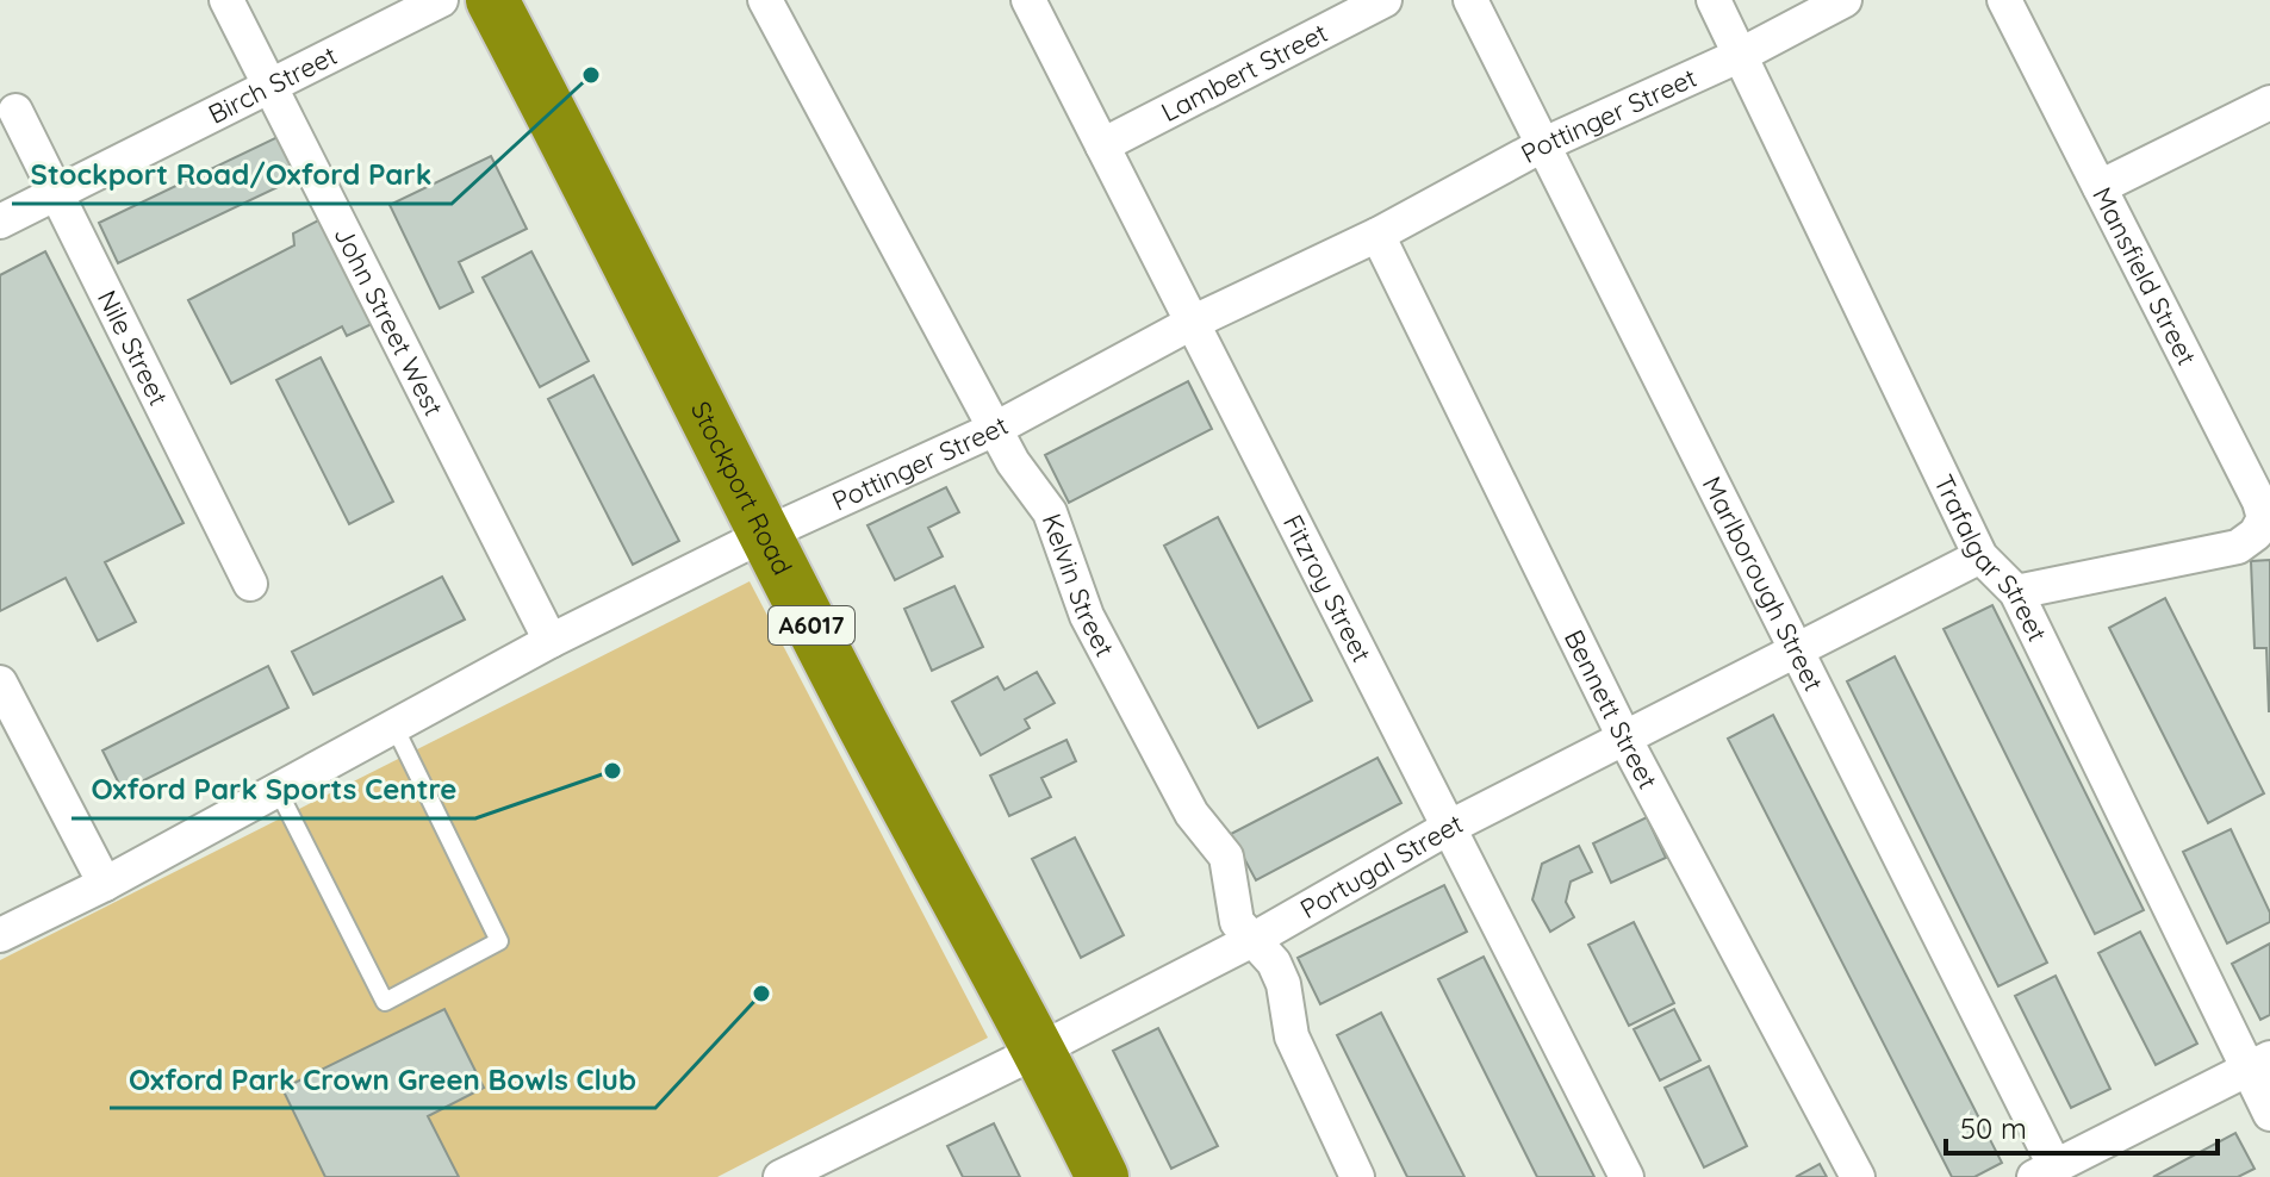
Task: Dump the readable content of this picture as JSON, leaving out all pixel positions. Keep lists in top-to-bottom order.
{
  "streets": {
    "highway": ["Stockport Road", "A6017"],
    "street": [
      "Lambert Street",
      "Birch Street",
      "Pottinger Street",
      "Mansfield Street",
      "John Street West",
      "Nile Street",
      "Trafalgar Street",
      "Marlborough Street",
      "Kelvin Street",
      "Fitzroy Street",
      "Bennett Street",
      "Portugal Street"
    ]
  },
  "crossings": [
    ["Lambert Street", "Fitzroy Street"],
    ["Birch Street", "John Street West"],
    ["Birch Street", "Nile Street"],
    ["Pottinger Street", "John Street West"],
    ["Pottinger Street", "Stockport Road"],
    ["Pottinger Street", "Trafalgar Street"],
    ["Pottinger Street", "Marlborough Street"],
    ["Pottinger Street", "Kelvin Street"],
    ["Pottinger Street", "Fitzroy Street"],
    ["Pottinger Street", "Bennett Street"],
    ["Mansfield Street", "Trafalgar Street"],
    ["Stockport Road", "Portugal Street"],
    ["Trafalgar Street", "Portugal Street"],
    ["Marlborough Street", "Portugal Street"],
    ["Kelvin Street", "Portugal Street"],
    ["Fitzroy Street", "Portugal Street"],
    ["Bennett Street", "Portugal Street"]
  ],
  "places": ["Stockport Road/Oxford Park", "Oxford Park Sports Centre", "Oxford Park Crown Green Bowls Club"],
  "scale_bar": "50 m"
}
